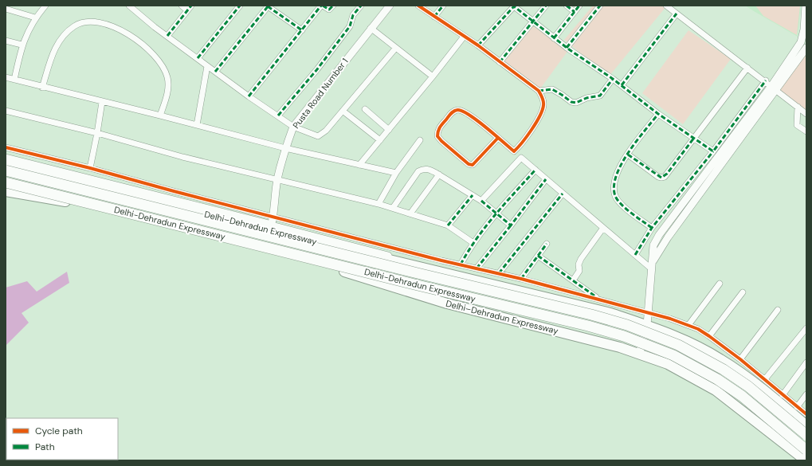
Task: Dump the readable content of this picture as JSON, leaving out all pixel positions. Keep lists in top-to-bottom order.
{
  "streets": {
    "highway": ["Delhi-Dehradun Expressway", "Delhi–Dehradun Expressway"],
    "street": ["Pusta Road Number 1"]
  },
  "crossings": [
    ["Pusta Road Number 1", "Delhi–Dehradun Expressway"],
    ["Delhi-Dehradun Expressway", "Delhi–Dehradun Expressway"]
  ],
  "legend": ["Cycle path", "Path"]
}
